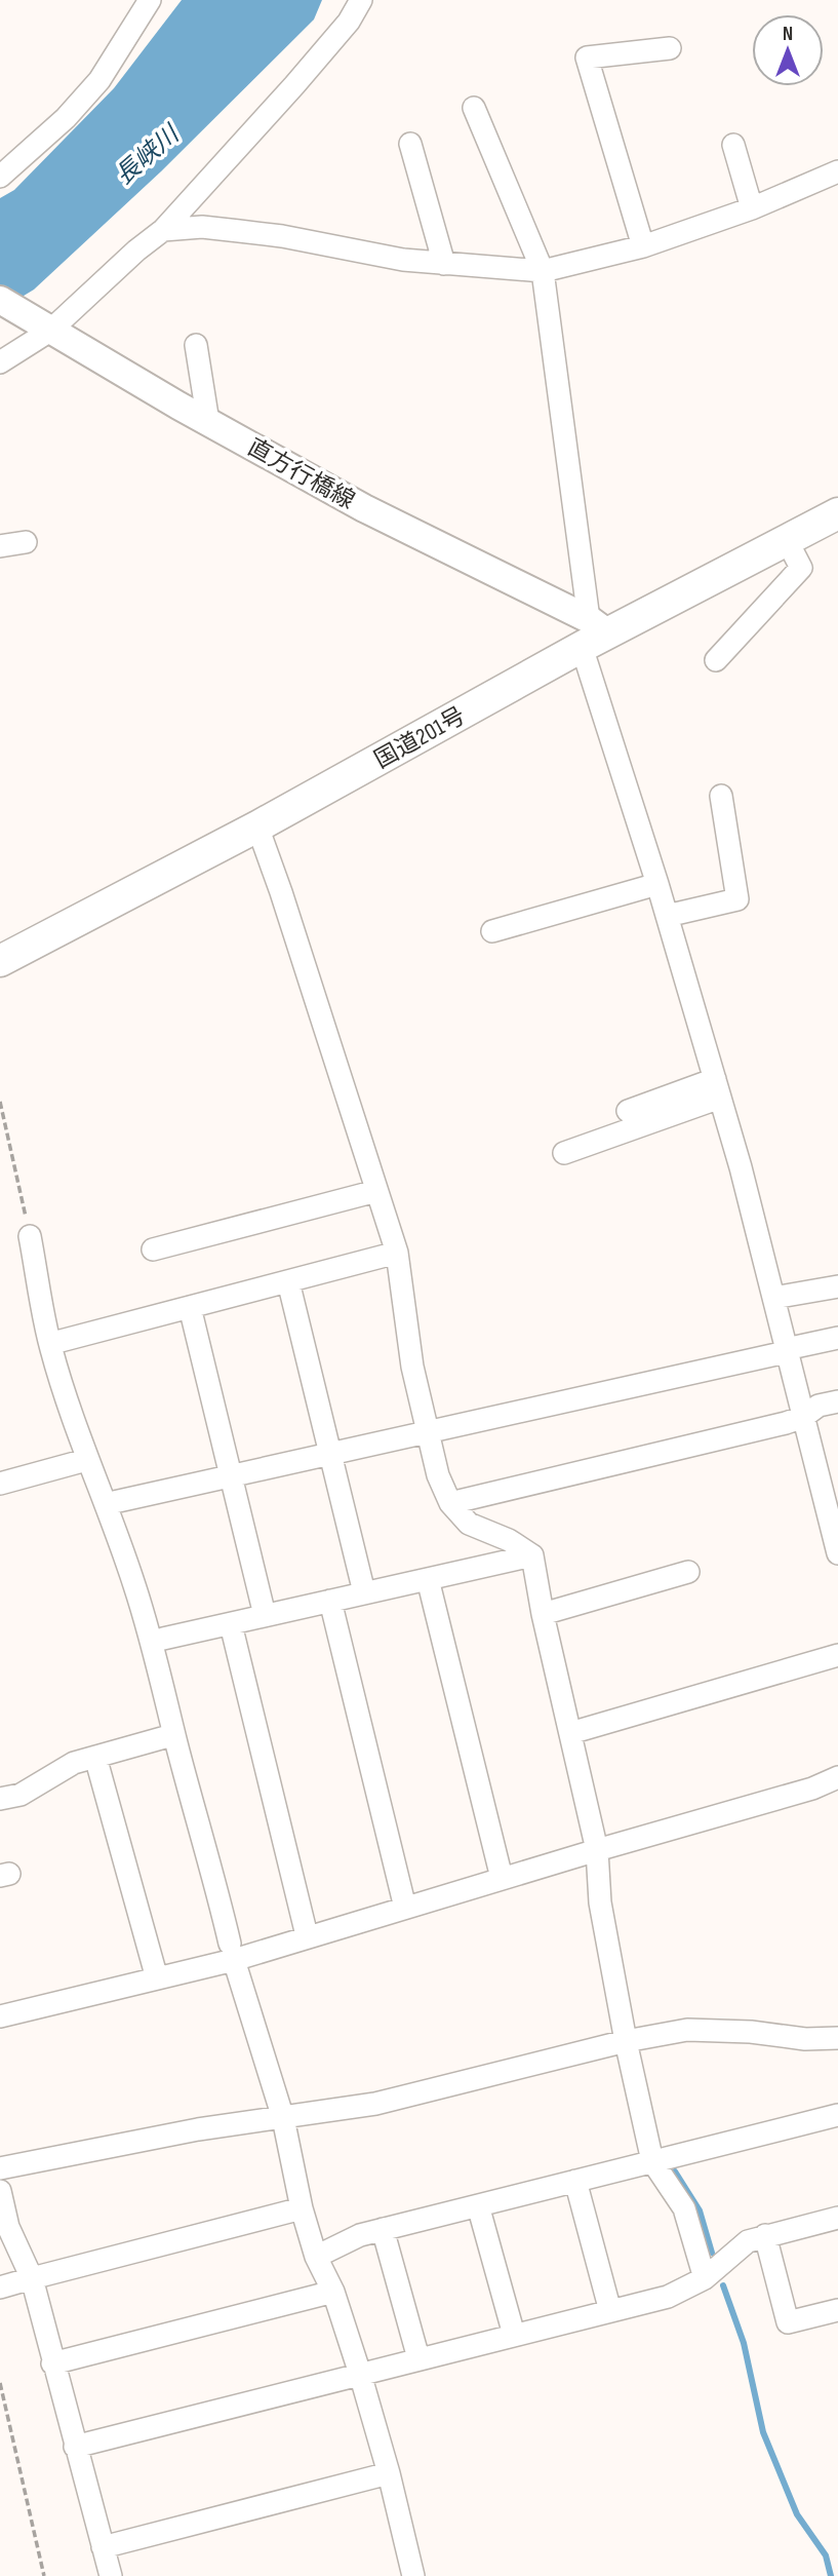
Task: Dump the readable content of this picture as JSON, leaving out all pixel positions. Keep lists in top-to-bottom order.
{
  "streets": {
    "highway": ["国道201号"],
    "main road": ["直方行橋線"]
  },
  "crossings": [
    ["直方行橋線", "国道201号"]
  ],
  "water": ["長峡川"],
  "north": "top"
}
